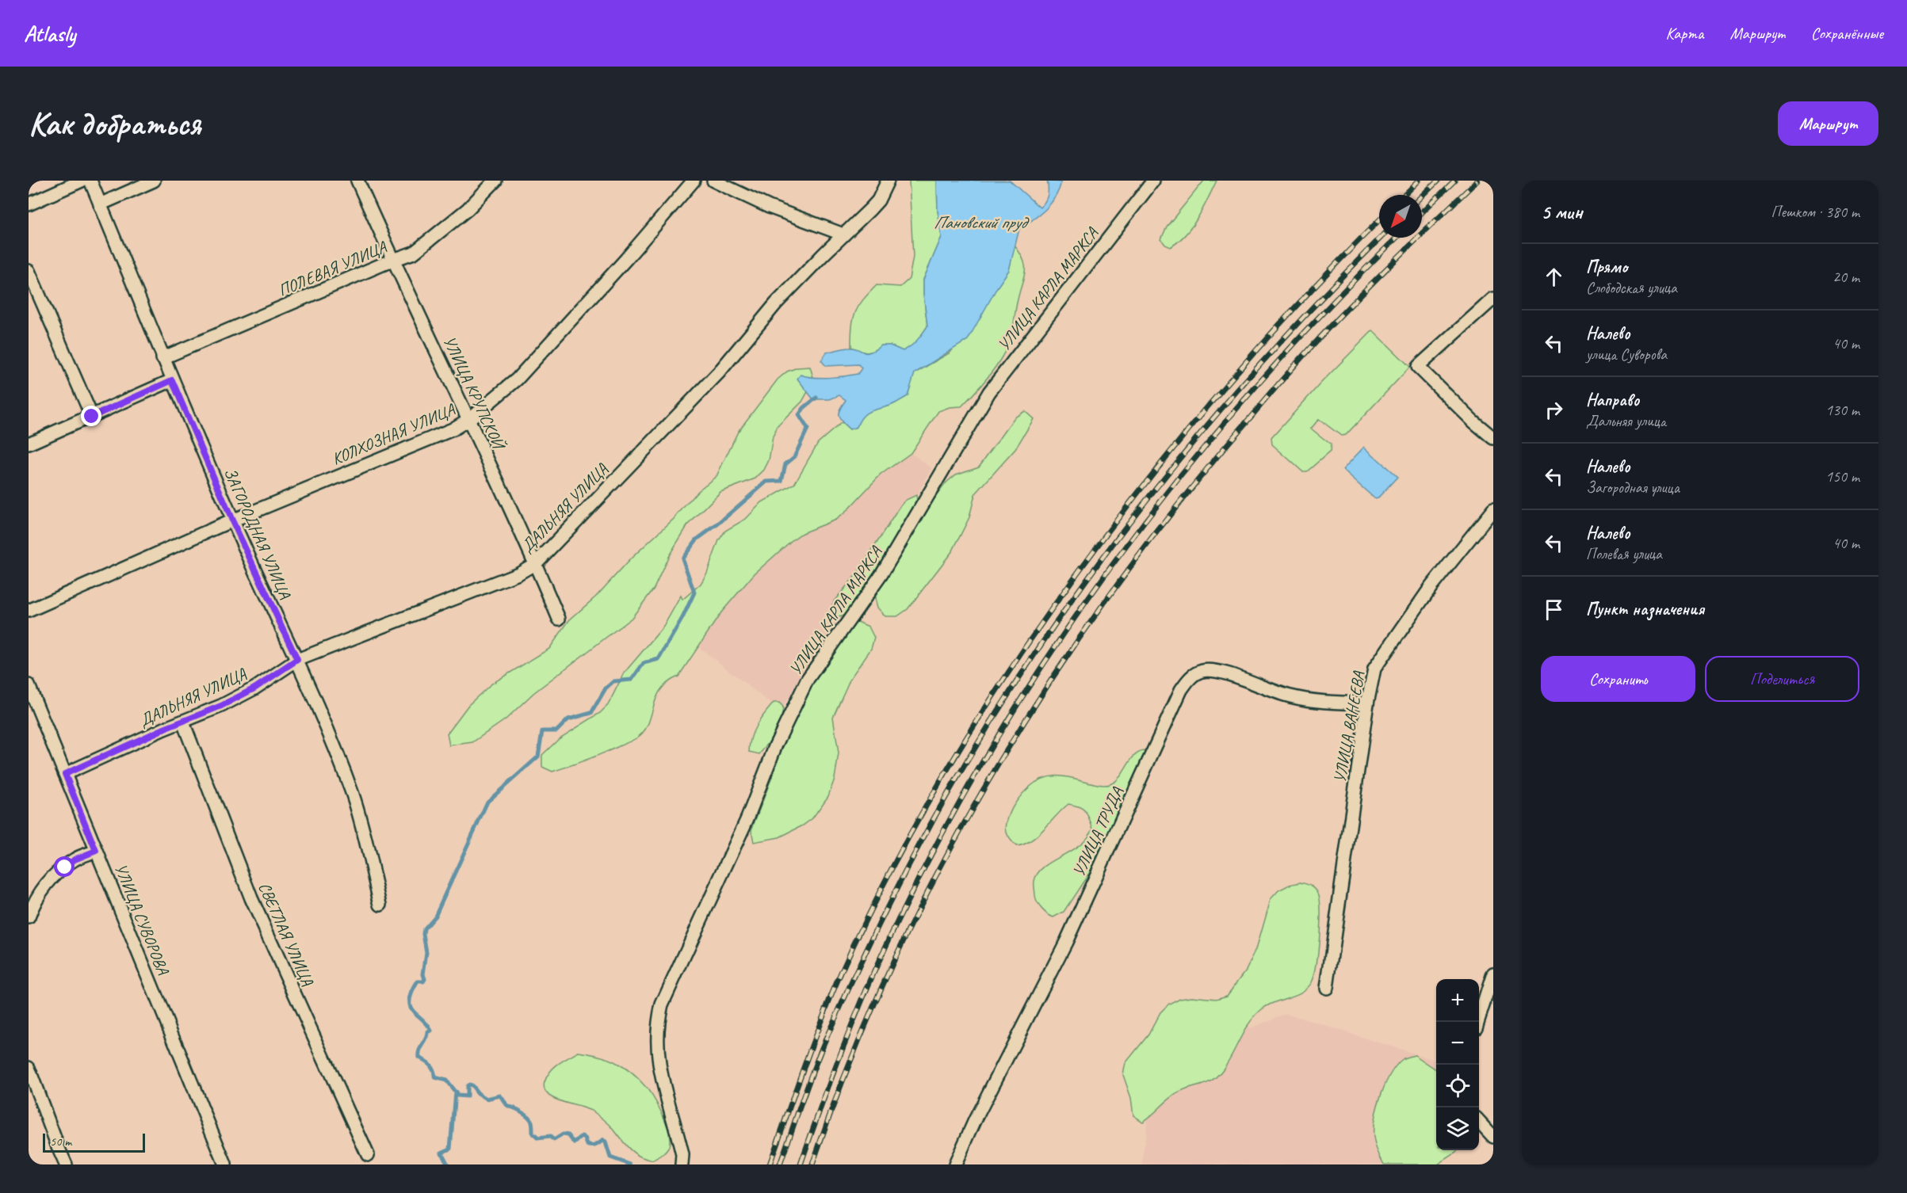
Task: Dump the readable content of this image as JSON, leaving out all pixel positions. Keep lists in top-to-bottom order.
{
  "streets": {
    "street": [
      "ПОЛЕВАЯ УЛИЦА",
      "УЛИЦА КАРЛА МАРКСА",
      "УЛИЦА КРУПСКОЙ",
      "КОЛХОЗНАЯ УЛИЦА",
      "ДАЛЬНЯЯ УЛИЦА",
      "ЗАГОРОДНАЯ УЛИЦА",
      "УЛИЦА ВАНЕЕВА",
      "УЛИЦА ТРУДА",
      "УЛИЦА СУВОРОВА",
      "СВЕТЛАЯ УЛИЦА"
    ]
  },
  "crossings": [
    ["ПОЛЕВАЯ УЛИЦА", "УЛИЦА КРУПСКОЙ"],
    ["ПОЛЕВАЯ УЛИЦА", "ЗАГОРОДНАЯ УЛИЦА"],
    ["УЛИЦА КРУПСКОЙ", "КОЛХОЗНАЯ УЛИЦА"],
    ["УЛИЦА КРУПСКОЙ", "ДАЛЬНЯЯ УЛИЦА"],
    ["КОЛХОЗНАЯ УЛИЦА", "ЗАГОРОДНАЯ УЛИЦА"],
    ["ДАЛЬНЯЯ УЛИЦА", "ЗАГОРОДНАЯ УЛИЦА"],
    ["ДАЛЬНЯЯ УЛИЦА", "УЛИЦА СУВОРОВА"],
    ["ДАЛЬНЯЯ УЛИЦА", "СВЕТЛАЯ УЛИЦА"],
    ["УЛИЦА ВАНЕЕВА", "УЛИЦА ТРУДА"]
  ],
  "water": ["Пановский пруд"],
  "scale_bar": "50 m",
  "north": "bottom left",
  "page": {
    "header": "Atlasly",
    "nav": ["Карта", "Маршрут", "Сохранённые"],
    "buttons": [
      "Маршрут",
      ["Сохранить", "Поделиться"]
    ],
    "title": "Как добраться",
    "heading": ["5 мин", "Пешком · 380 m"],
    "list": [
      ["Прямо", "Слободская улица", "20 m"],
      ["Налево", "улица Суворова", "40 m"],
      ["Направо", "Дальняя улица", "130 m"],
      ["Налево", "Загородная улица", "150 m"],
      ["Налево", "Полевая улица", "40 m"],
      "Пункт назначения"
    ],
    "map_buttons": ["+", "−"],
    "scale": "50 m"
  }
}
